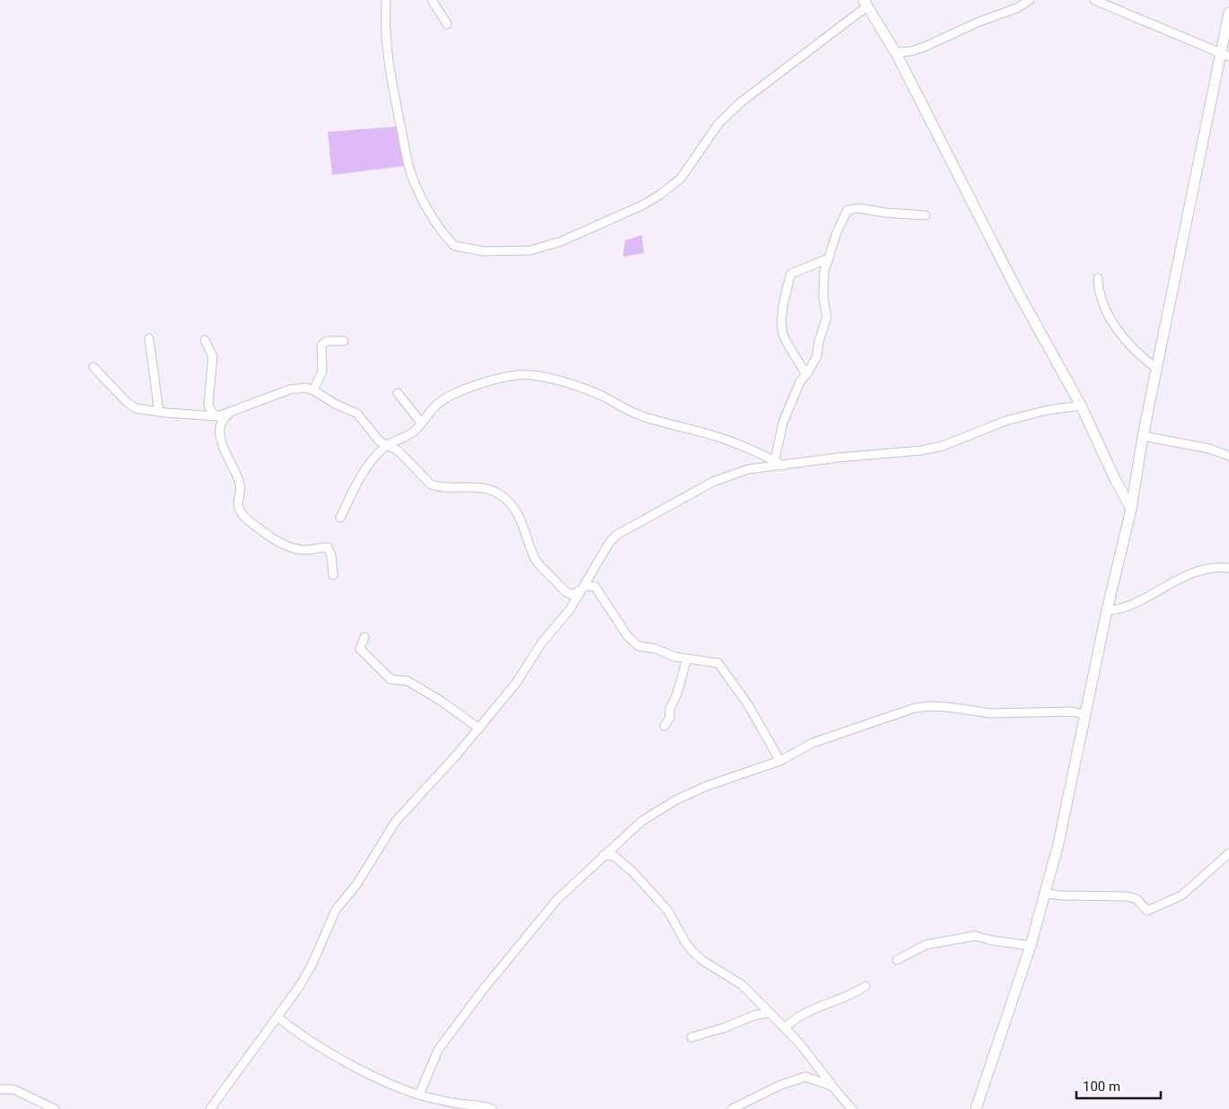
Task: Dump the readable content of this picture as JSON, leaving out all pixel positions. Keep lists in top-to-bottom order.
{
  "scale_bar": "100 m"
}
